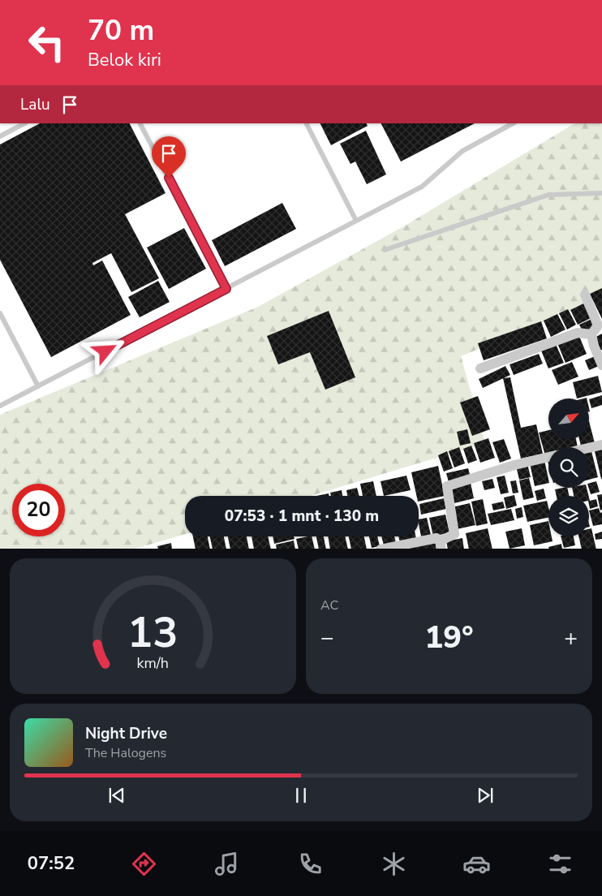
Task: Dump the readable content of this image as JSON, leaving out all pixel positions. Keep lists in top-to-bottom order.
{
  "north": "top right",
  "page": {
    "turn": ["70 m", "Belok kiri"],
    "then": "Lalu",
    "limit": "20",
    "trip": "07:53 · 1 mnt · 130 m",
    "tile": "AC",
    "heat": ["−", "19°", "+"],
    "song": ["Night Drive", "The Halogens"],
    "tabs": "07:52",
    "gauge": ["13", "km/h"]
  }
}
